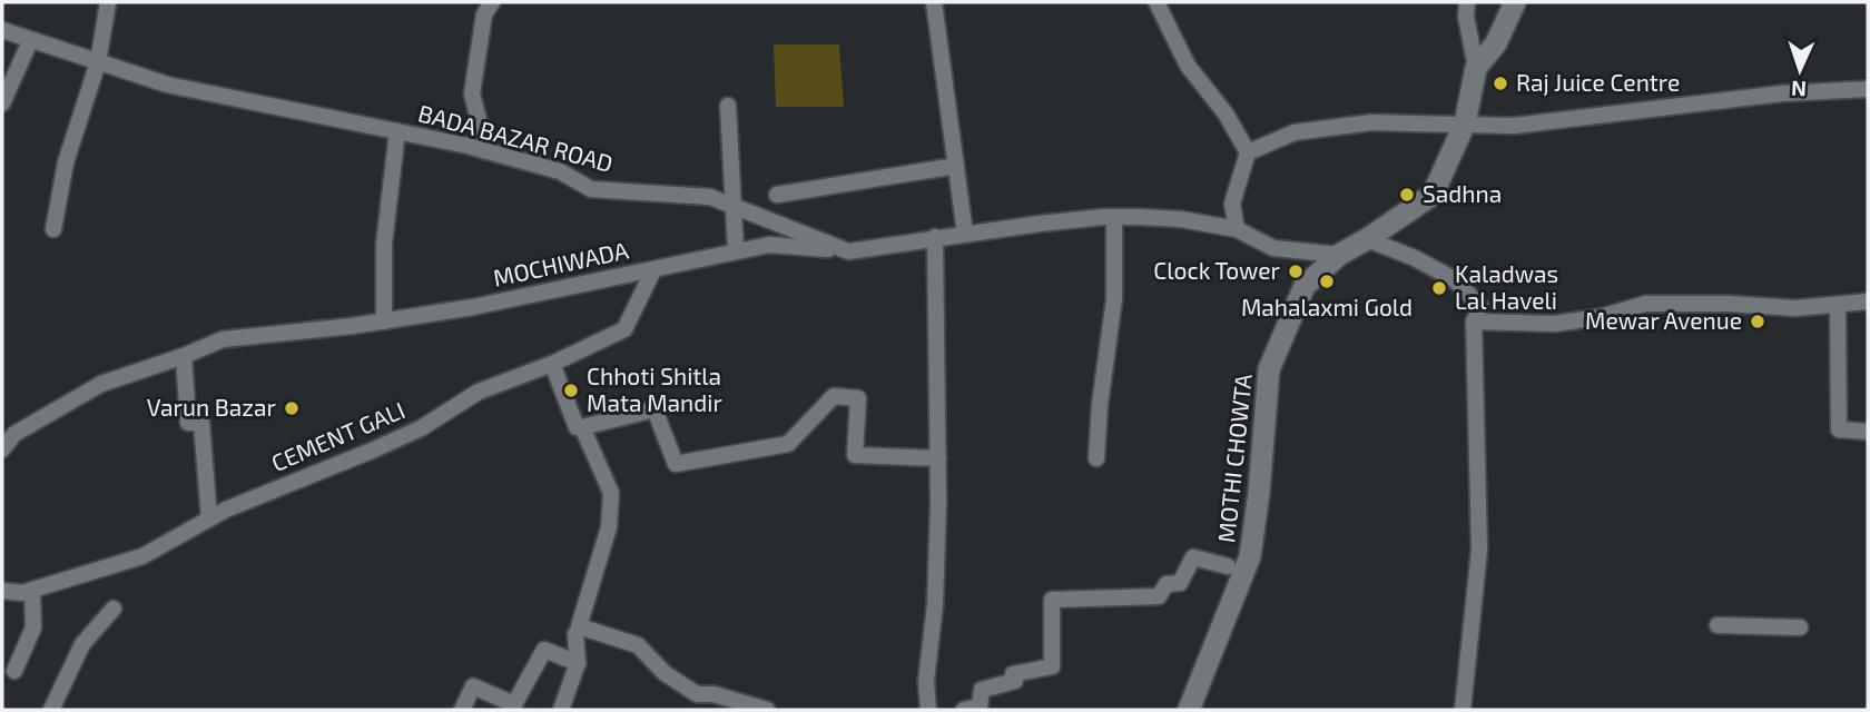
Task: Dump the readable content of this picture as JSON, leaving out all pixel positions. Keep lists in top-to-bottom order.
{
  "streets": {
    "main road": ["MOTHI CHOWTA"],
    "street": ["BADA BAZAR ROAD", "MOCHIWADA", "CEMENT GALI"]
  },
  "crossings": [
    ["BADA BAZAR ROAD", "MOCHIWADA"],
    ["MOCHIWADA", "CEMENT GALI"]
  ],
  "places": [
    "Raj Juice Centre",
    "Sadhna",
    "Clock Tower",
    "Mahalaxmi Gold",
    "Kaladwas Lal Haveli",
    "Mewar Avenue",
    "Chhoti Shitla Mata Mandir",
    "Varun Bazar"
  ],
  "north": "bottom"
}
